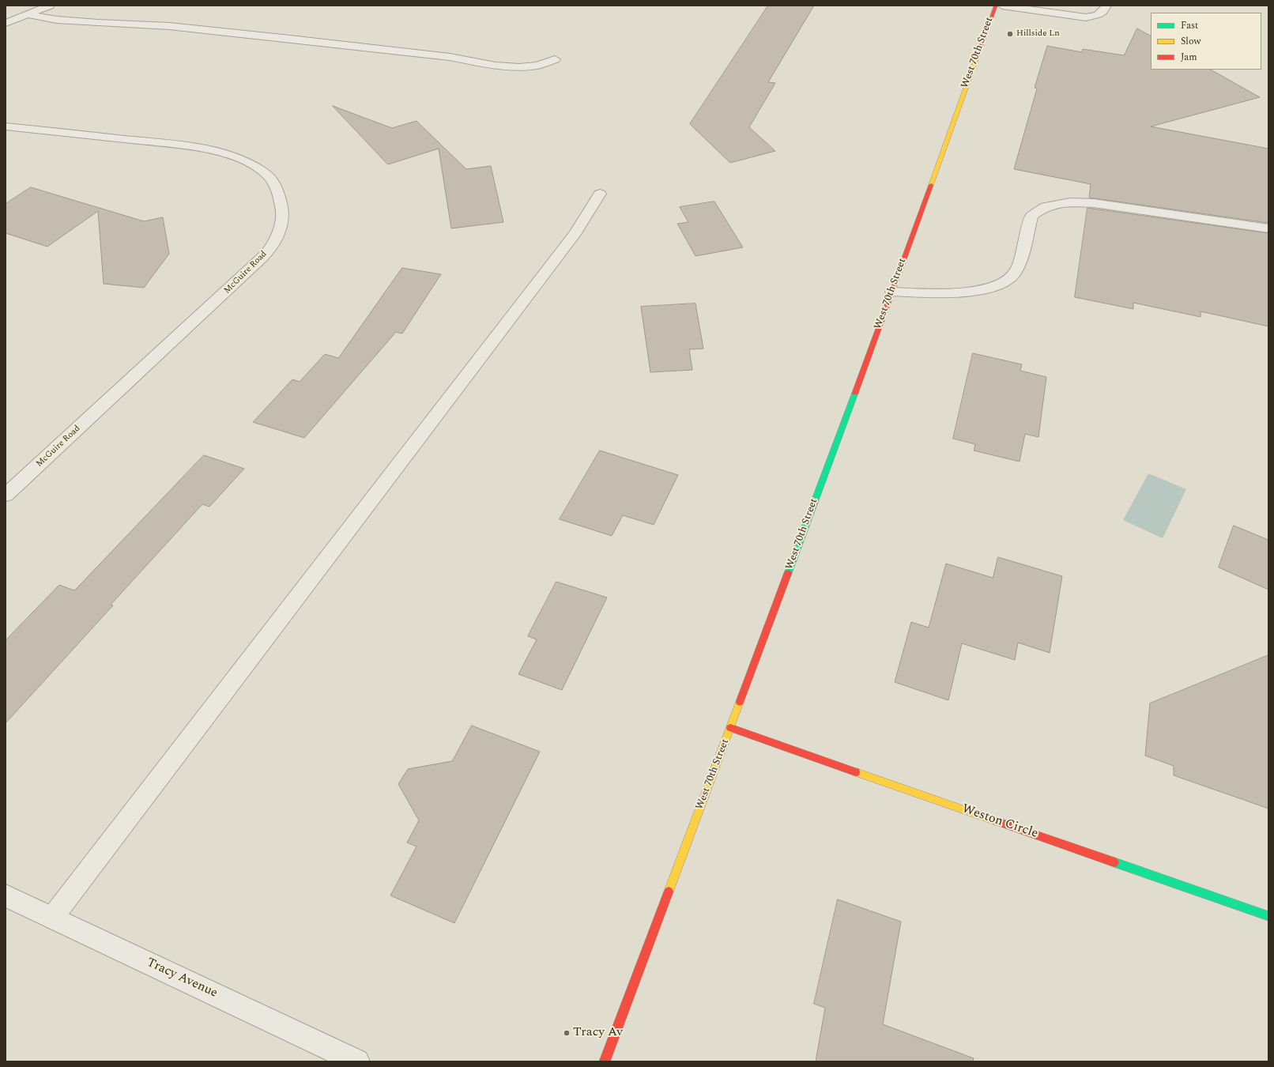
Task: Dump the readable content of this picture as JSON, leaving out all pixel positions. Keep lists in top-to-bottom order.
{
  "streets": {
    "street": [
      "West 70th Street",
      "McGuire Road",
      "Weston Circle",
      "Tracy Avenue"
    ]
  },
  "crossings": [
    ["West 70th Street", "Weston Circle"]
  ],
  "places": ["Hillside Ln", "Tracy Av"],
  "legend": ["Fast", "Slow", "Jam"]
}
